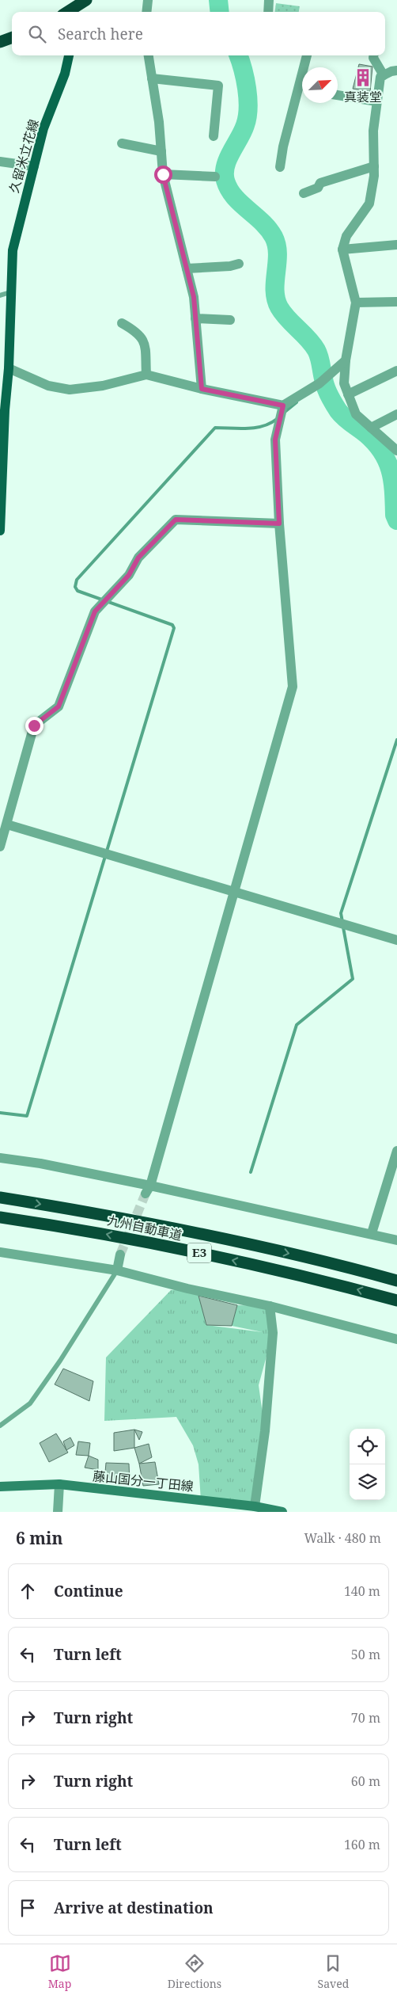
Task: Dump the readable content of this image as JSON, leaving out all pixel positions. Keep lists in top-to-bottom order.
{
  "streets": {
    "highway": ["九州自動車道", "E3"],
    "main road": ["久留米立花線", "藤山国分一丁田線"]
  },
  "places": {
    "building": ["真装堂"]
  },
  "north": "top right",
  "page": {
    "search": "Search here",
    "heading": ["6 min", "Walk · 480 m"],
    "list": [
      ["Continue", "140 m"],
      ["Turn left", "50 m"],
      ["Turn right", "70 m"],
      ["Turn right", "60 m"],
      ["Turn left", "160 m"],
      "Arrive at destination"
    ],
    "nav": ["Map", "Directions", "Saved"]
  }
}
